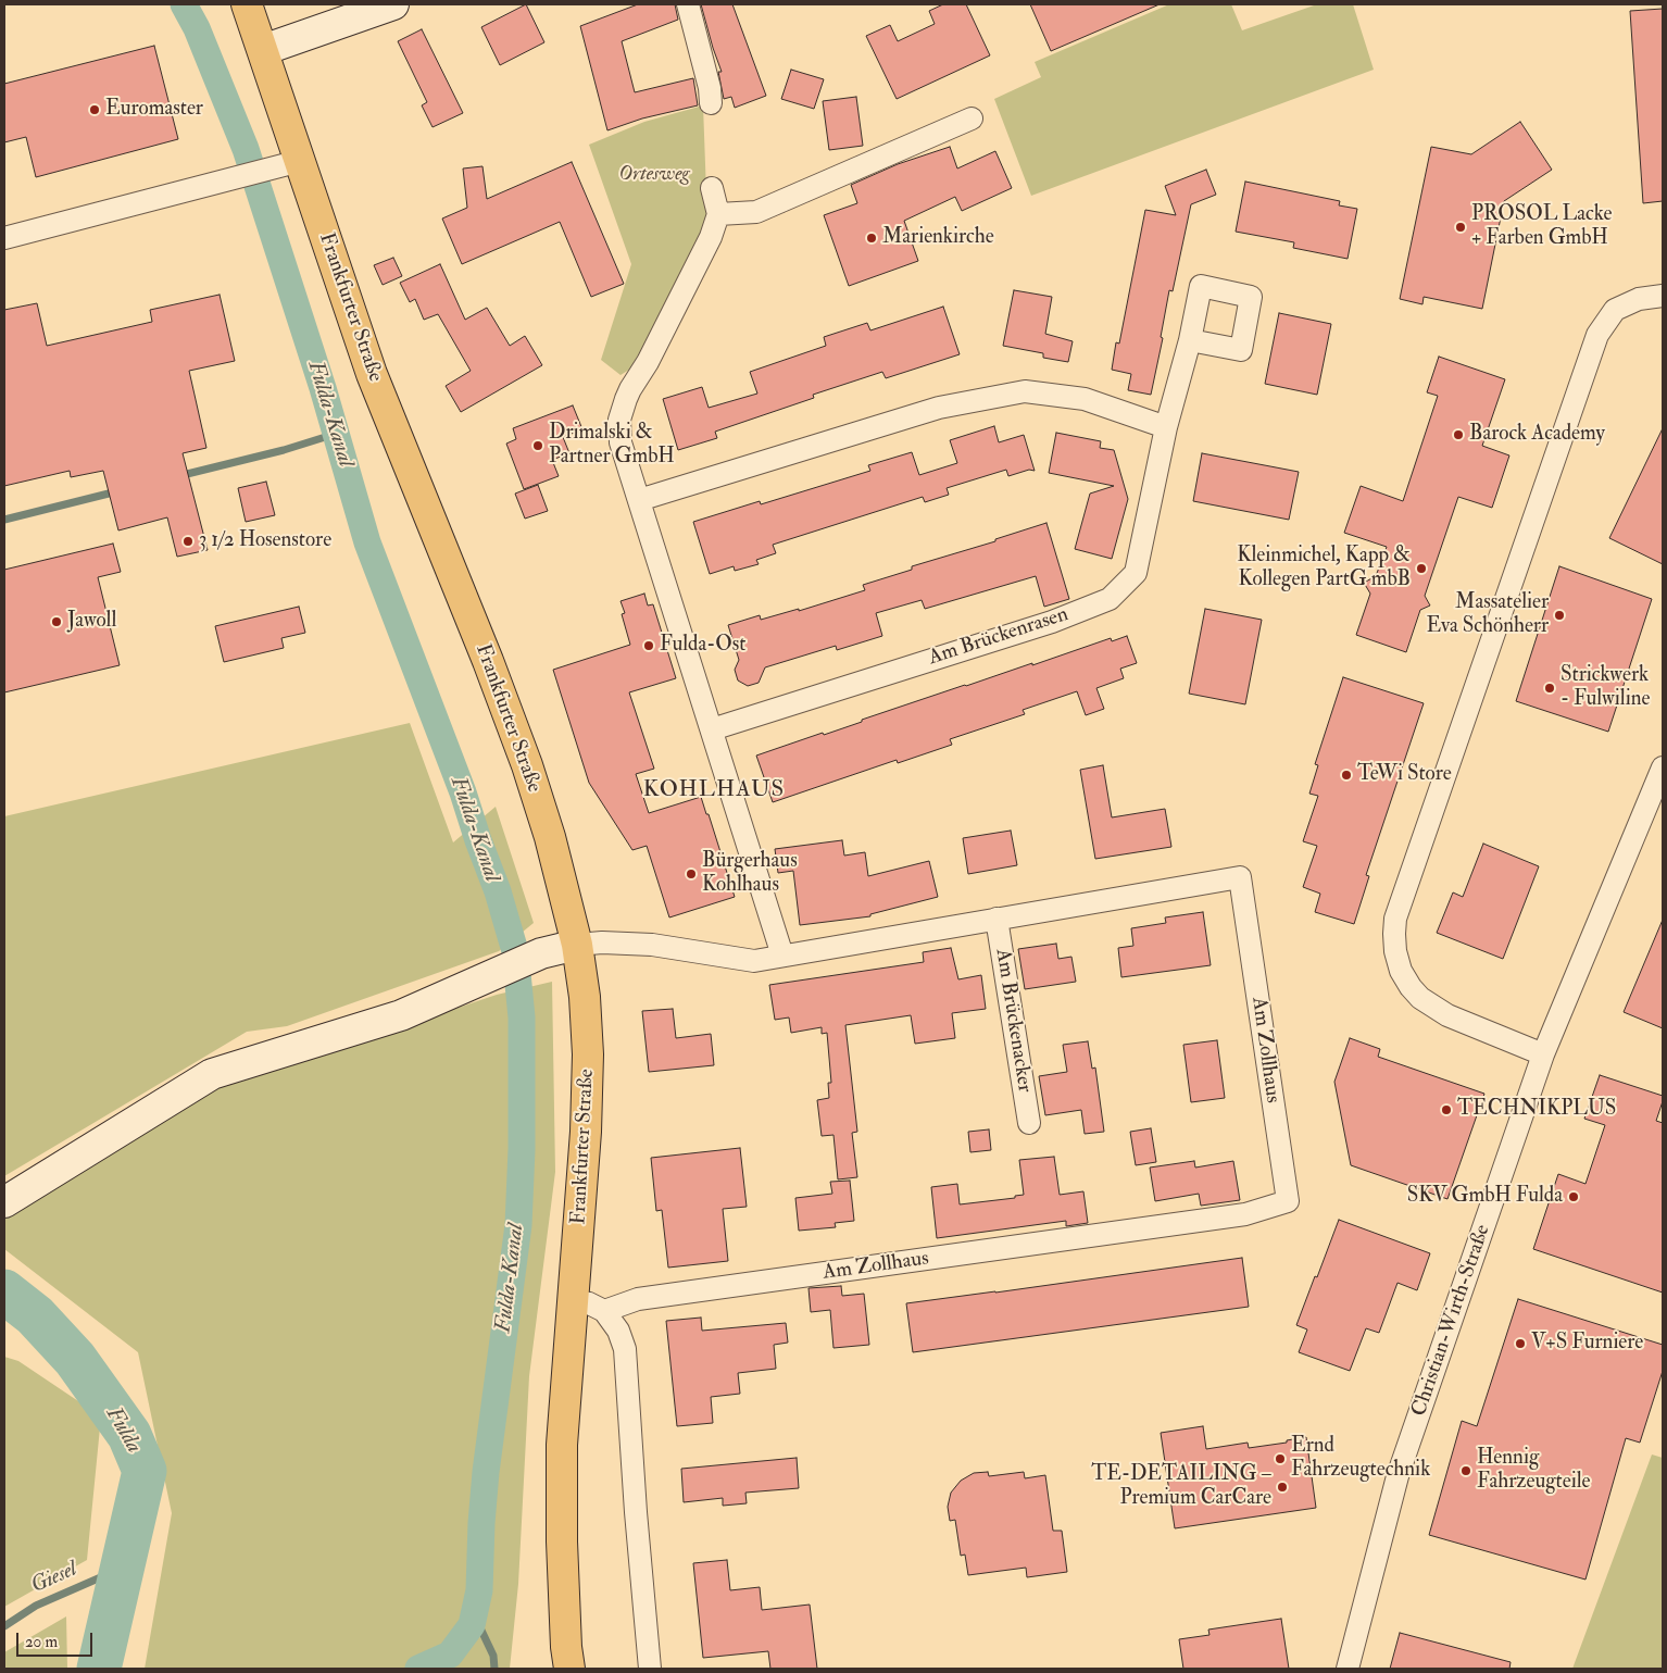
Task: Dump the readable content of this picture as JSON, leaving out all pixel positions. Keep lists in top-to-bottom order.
{
  "streets": {
    "main road": ["Frankfurter Straße"],
    "street": [
      "Am Brückenrasen",
      "Am Brückenacker",
      "Am Zollhaus",
      "Christian-Wirth-Straße"
    ]
  },
  "crossings": [
    ["Frankfurter Straße", "Am Zollhaus"],
    ["Am Brückenacker", "Am Zollhaus"]
  ],
  "districts": ["KOHLHAUS"],
  "water": ["Fulda-Kanal", "Fulda", "Giesel"],
  "parks": ["Ortesweg"],
  "places": [
    "Euromaster",
    "PROSOL Lacke + Farben GmbH",
    "Marienkirche",
    "Barock Academy",
    "Drimalski & Partner GmbH",
    "3 1/2 Hosenstore",
    "Kleinmichel, Kapp & Kollegen PartG mbB",
    "Massatelier Eva Schönherr",
    "Jawoll",
    "Fulda-Ost",
    "Strickwerk - Fulwiline",
    "TeWi Store",
    "Bürgerhaus Kohlhaus",
    "TECHNIKPLUS",
    "SKV GmbH Fulda",
    "V+S Furniere",
    "Ernd Fahrzeugtechnik",
    "Hennig Fahrzeugteile",
    "TE-DETAILING – Premium CarCare"
  ],
  "scale_bar": "20 m"
}
